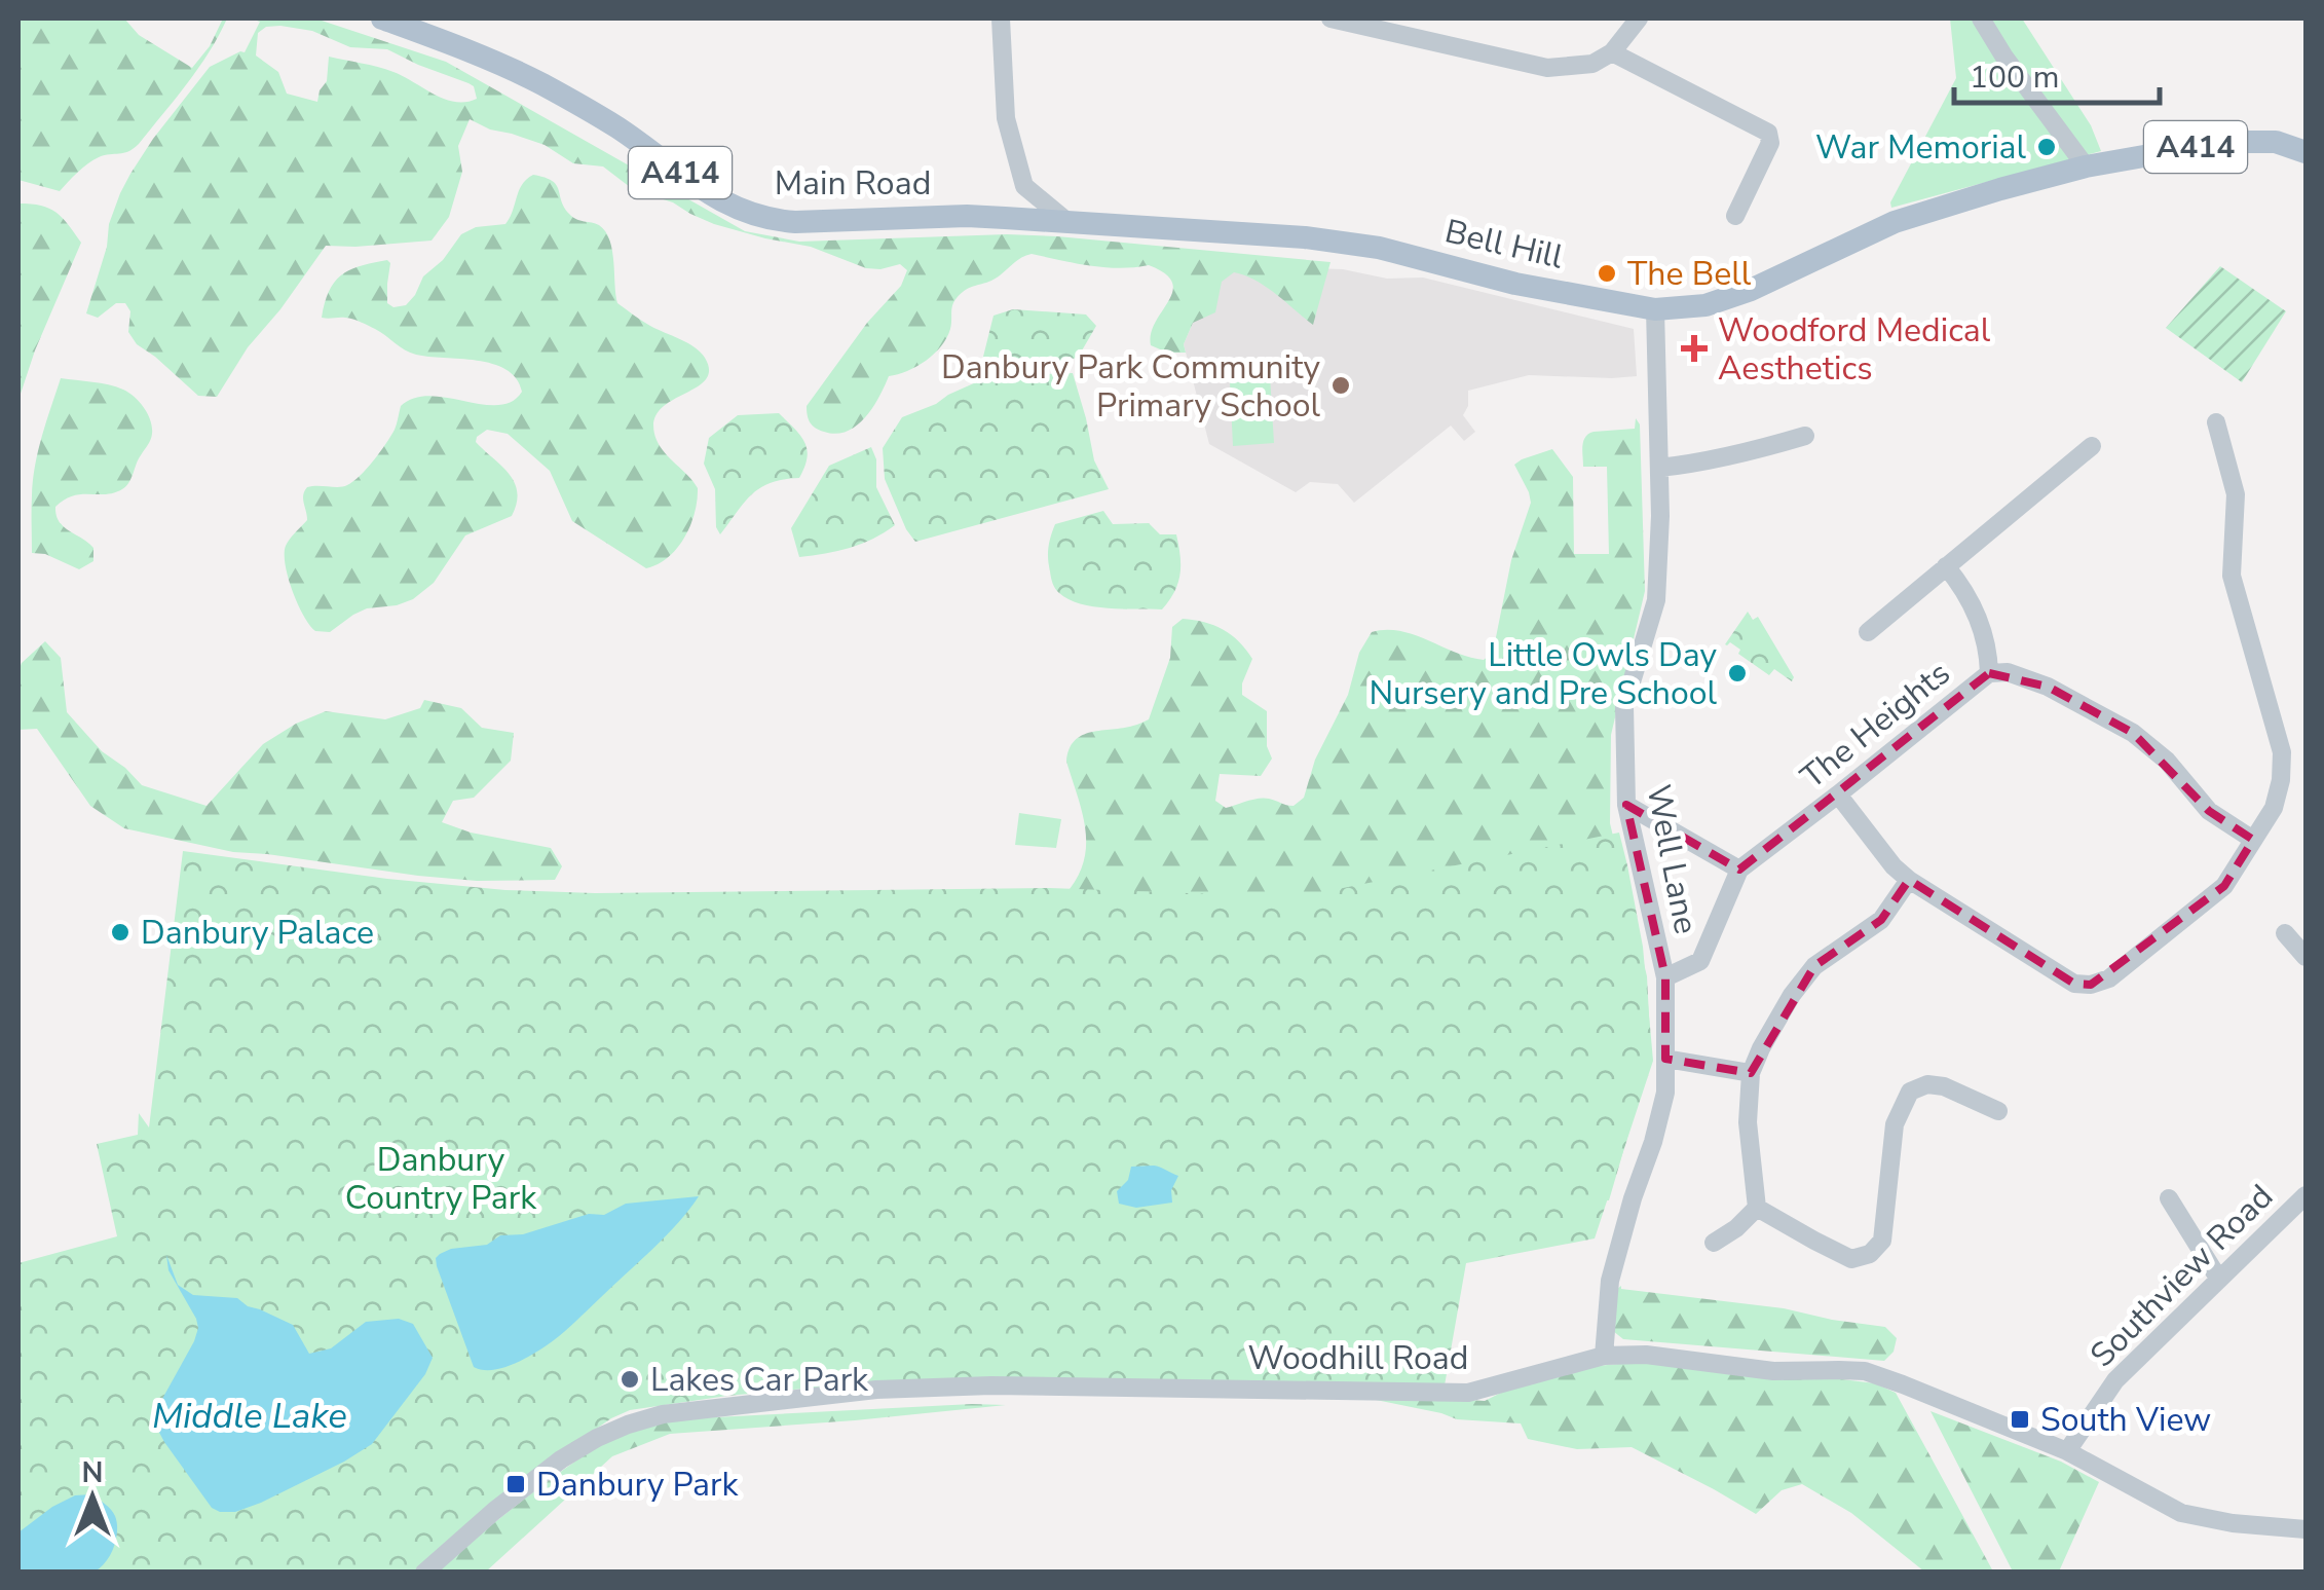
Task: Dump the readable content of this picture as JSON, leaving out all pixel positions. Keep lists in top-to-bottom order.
{
  "streets": {
    "main road": ["A414", "Main Road", "Bell Hill"],
    "street": [
      "The Heights",
      "Well Lane",
      "Southview Road",
      "Woodhill Road"
    ]
  },
  "crossings": [
    ["A414", "Bell Hill"],
    ["Main Road", "Bell Hill"],
    ["Bell Hill", "Well Lane"],
    ["The Heights", "Well Lane"],
    ["Well Lane", "Woodhill Road"],
    ["Southview Road", "Woodhill Road"]
  ],
  "water": ["Middle Lake"],
  "parks": ["Danbury Country Park"],
  "places": {
    "other": [
      "War Memorial",
      "The Bell",
      "Danbury Park Community Primary School",
      "Little Owls Day Nursery and Pre School",
      "Danbury Palace",
      "Lakes Car Park"
    ],
    "health": ["Woodford Medical Aesthetics"],
    "transit": ["South View", "Danbury Park"]
  },
  "scale_bar": "100 m",
  "north": "top"
}
